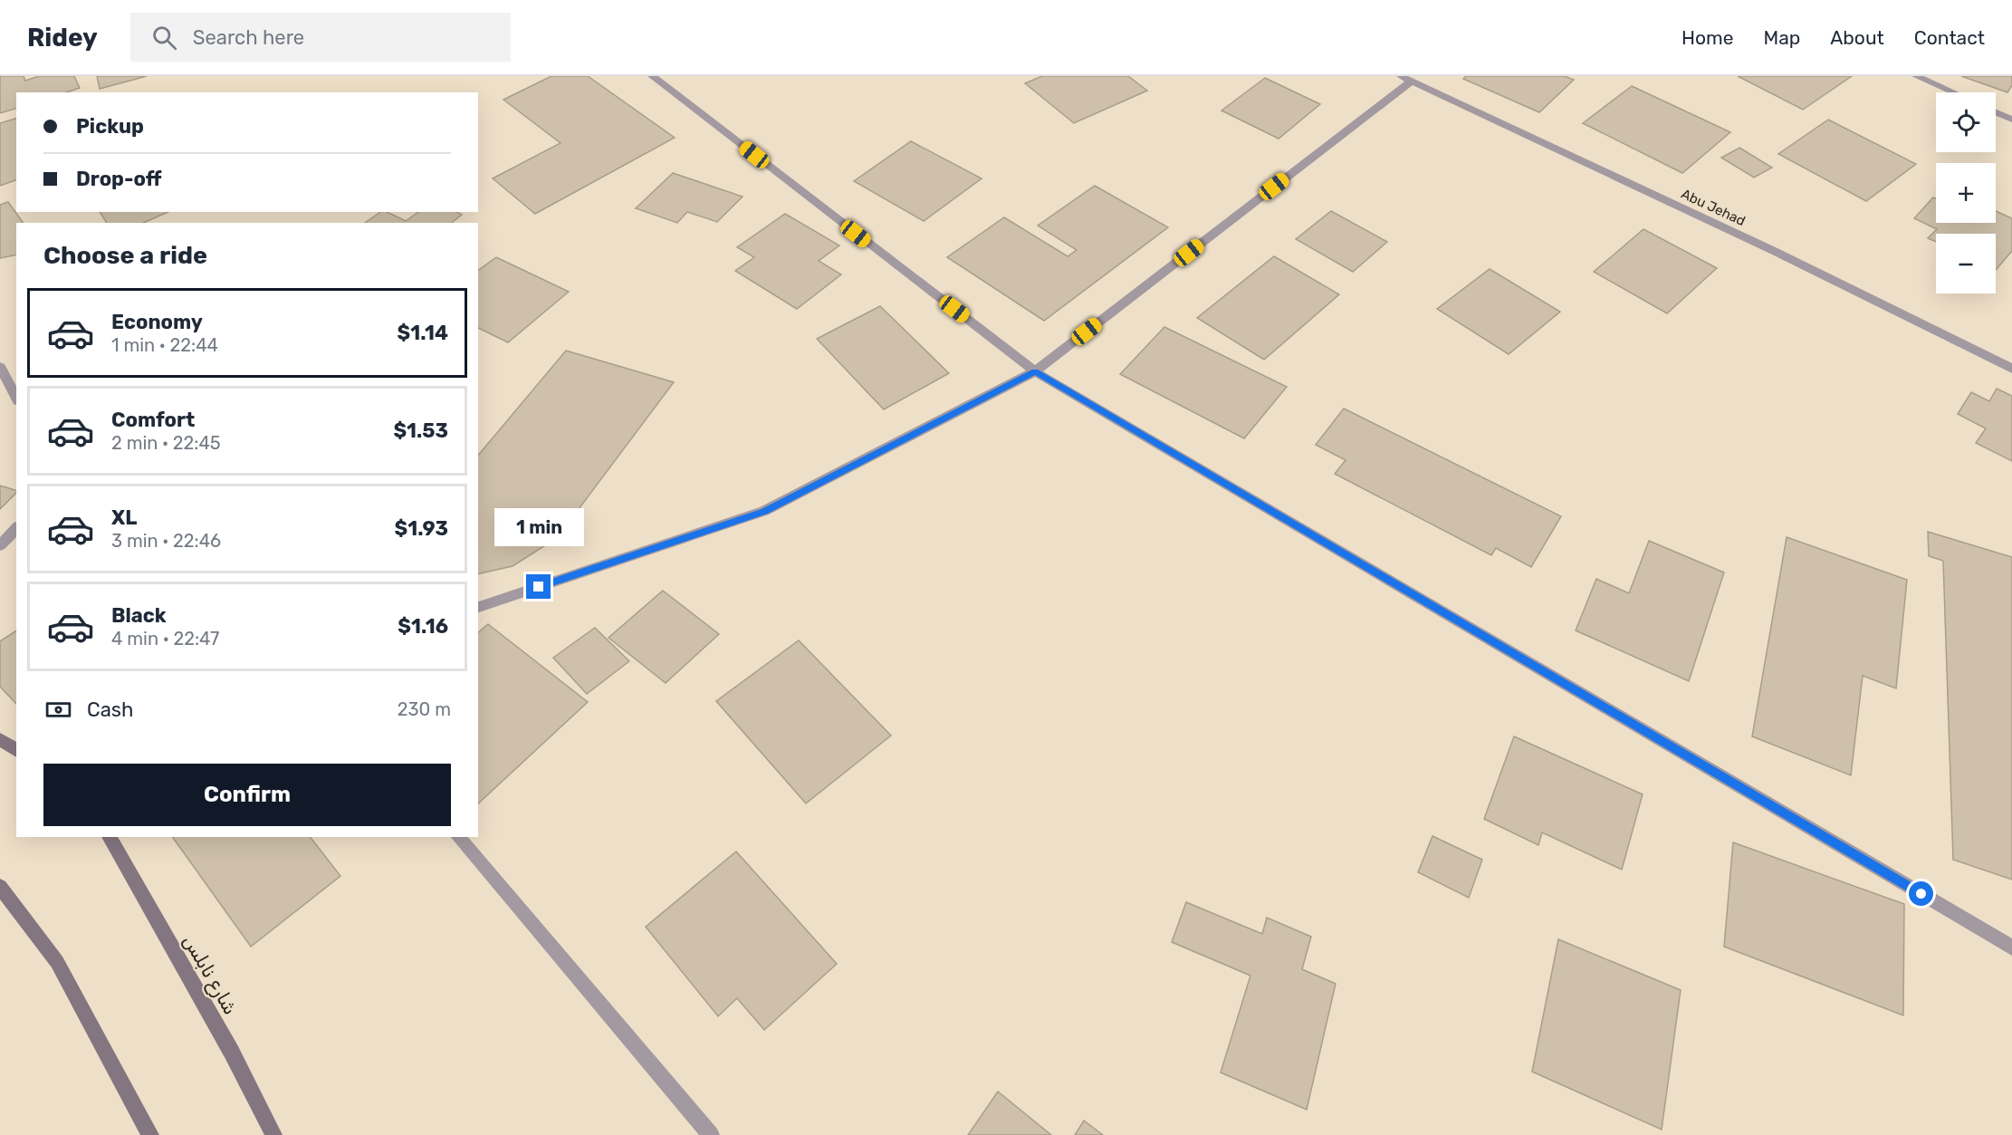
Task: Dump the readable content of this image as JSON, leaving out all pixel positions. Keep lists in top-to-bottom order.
{
  "streets": {
    "main road": ["شارع نابلس"],
    "street": ["Abu Jehad"]
  },
  "page": {
    "header": "Ridey",
    "search": "Search here",
    "nav": [
      "Home",
      "Map",
      "About",
      "Contact"
    ],
    "map_buttons": ["+", "−"],
    "banner": ["Pickup", "Drop-off"],
    "heading": "Choose a ride",
    "list": [
      {
        "name": "Economy",
        "note": "1 min · 22:44",
        "value": "$1.14"
      },
      {
        "name": "Comfort",
        "note": "2 min · 22:45",
        "value": "$1.53"
      },
      {
        "name": "XL",
        "note": "3 min · 22:46",
        "value": "$1.93"
      },
      {
        "name": "Black",
        "note": "4 min · 22:47",
        "value": "$1.16"
      }
    ],
    "bubble": "1 min",
    "pay": ["Cash", "230 m"],
    "buttons": "Confirm"
  }
}
